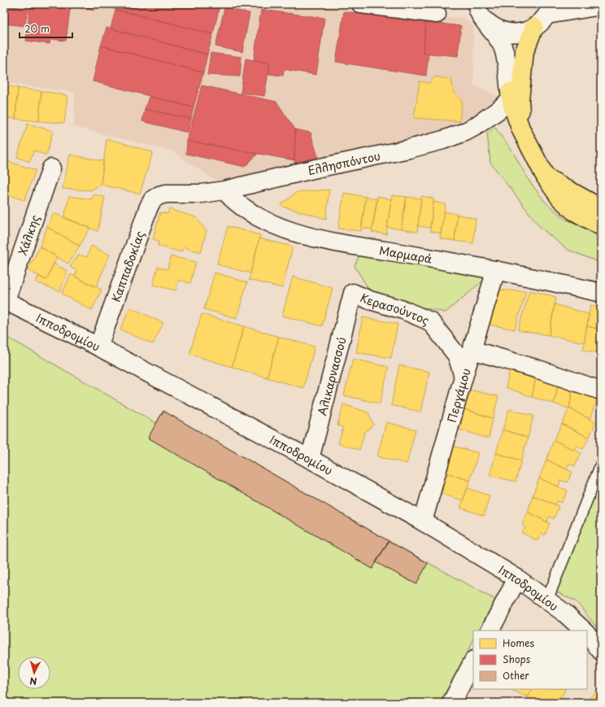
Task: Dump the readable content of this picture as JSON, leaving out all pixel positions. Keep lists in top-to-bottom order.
{
  "streets": {
    "street": [
      "Ελλησπόντου",
      "Χάλκης",
      "Μαρμαρά",
      "Καππαδοκίας",
      "Κερασούντος",
      "Ιπποδρομίου",
      "Αλικαρνασσού",
      "Περγάμου"
    ]
  },
  "crossings": [
    ["Ελλησπόντου", "Μαρμαρά"],
    ["Ελλησπόντου", "Καππαδοκίας"],
    ["Χάλκης", "Ιπποδρομίου"],
    ["Μαρμαρά", "Περγάμου"],
    ["Καππαδοκίας", "Ιπποδρομίου"],
    ["Κερασούντος", "Αλικαρνασσού"],
    ["Κερασούντος", "Περγάμου"],
    ["Ιπποδρομίου", "Αλικαρνασσού"],
    ["Ιπποδρομίου", "Περγάμου"]
  ],
  "legend": ["Homes", "Shops", "Other"],
  "scale_bar": "20 m",
  "north": "bottom"
}
